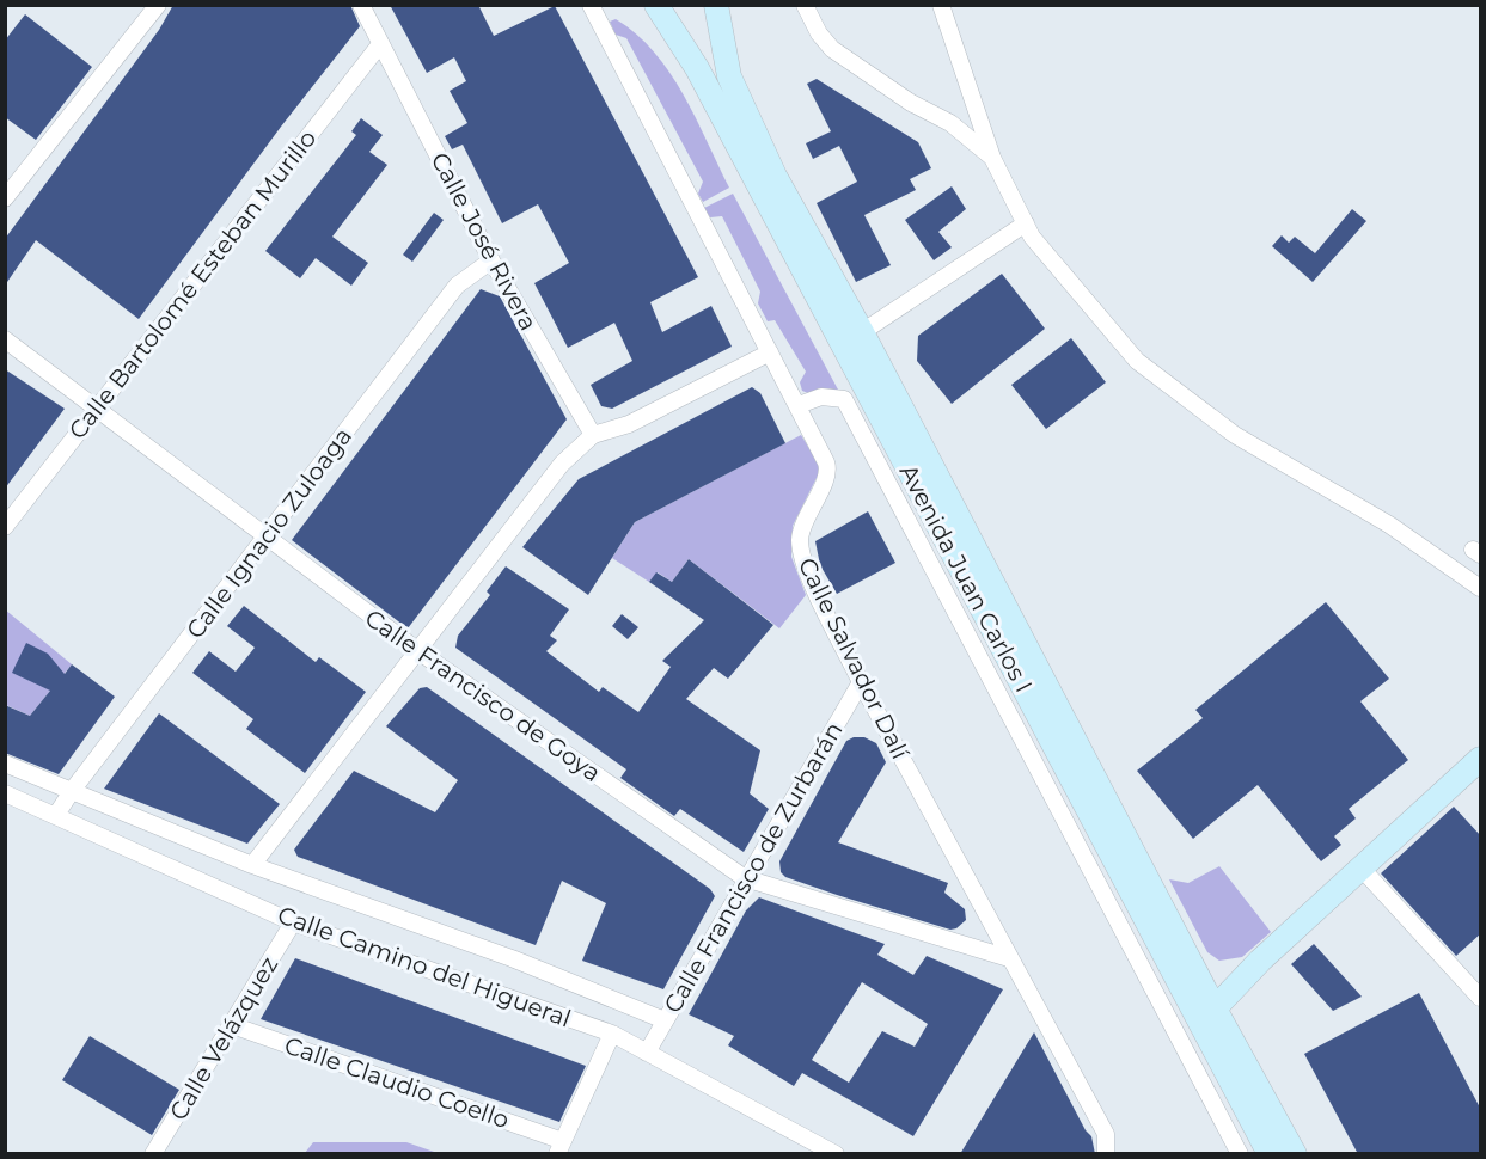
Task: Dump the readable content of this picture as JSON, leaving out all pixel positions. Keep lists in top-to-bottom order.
{
  "streets": {
    "street": [
      "Calle José Rivera",
      "Calle Bartolomé Esteban Murillo",
      "Calle Ignacio Zuloaga",
      "Avenida Juan Carlos I",
      "Calle Salvador Dalí",
      "Calle Francisco de Goya",
      "Calle Francisco de Zurbarán",
      "Calle Camino del Higueral",
      "Calle Velázquez",
      "Calle Claudio Coello"
    ]
  },
  "crossings": [
    ["Calle José Rivera", "Calle Bartolomé Esteban Murillo"],
    ["Calle José Rivera", "Calle Ignacio Zuloaga"],
    ["Calle Bartolomé Esteban Murillo", "Calle Francisco de Goya"],
    ["Calle Ignacio Zuloaga", "Calle Francisco de Goya"],
    ["Calle Ignacio Zuloaga", "Calle Camino del Higueral"],
    ["Calle Salvador Dalí", "Calle Francisco de Goya"],
    ["Calle Salvador Dalí", "Calle Francisco de Zurbarán"],
    ["Calle Francisco de Goya", "Calle Francisco de Zurbarán"],
    ["Calle Francisco de Zurbarán", "Calle Camino del Higueral"],
    ["Calle Camino del Higueral", "Calle Velázquez"],
    ["Calle Velázquez", "Calle Claudio Coello"]
  ]
}
